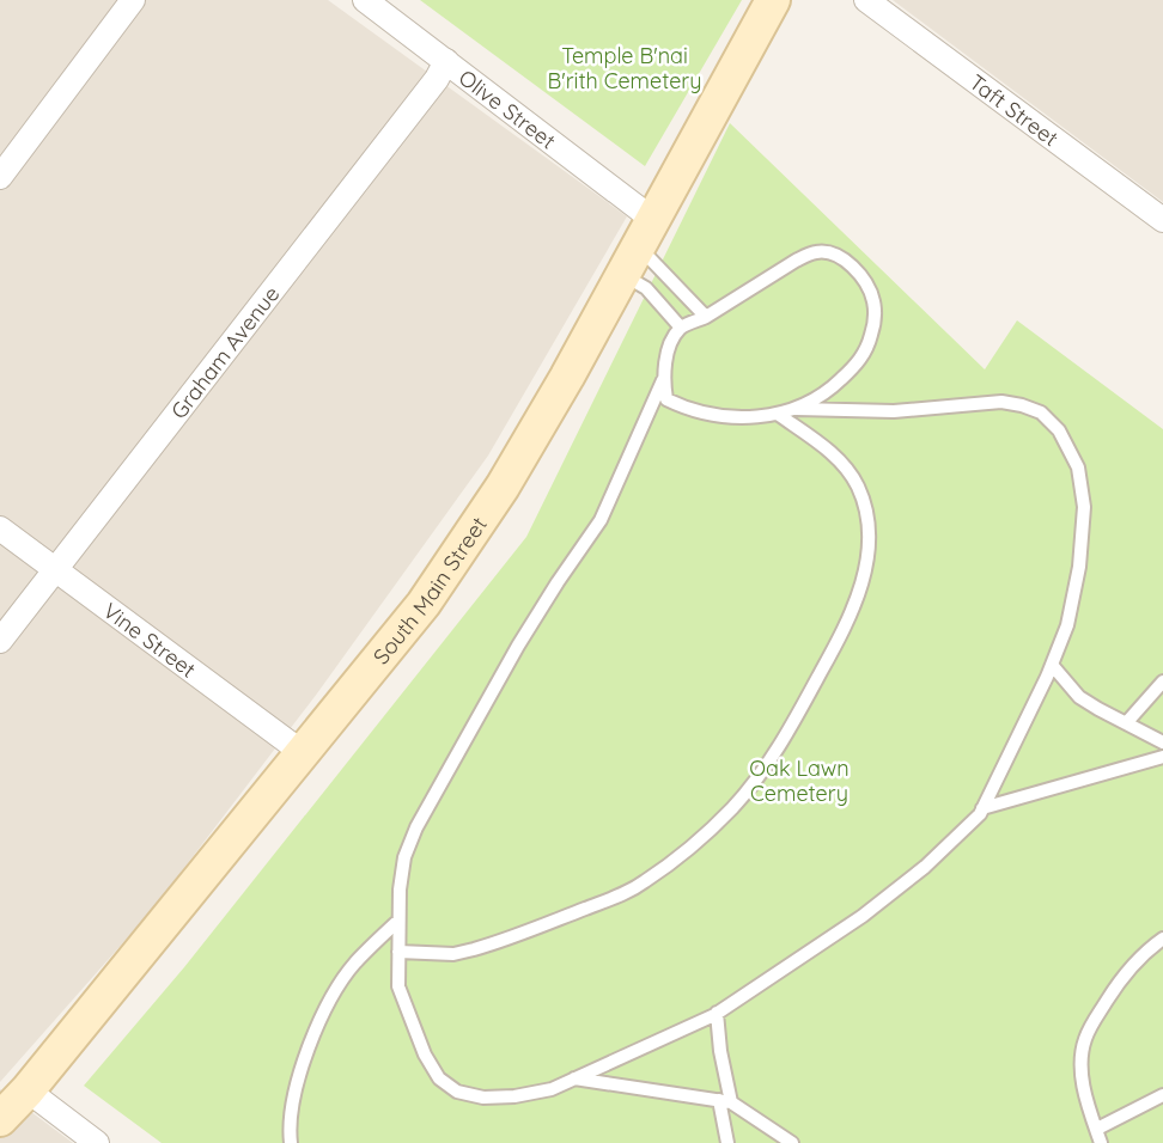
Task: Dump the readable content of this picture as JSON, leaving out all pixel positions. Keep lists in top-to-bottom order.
{
  "streets": {
    "main road": ["South Main Street"],
    "street": [
      "Olive Street",
      "Taft Street",
      "Graham Avenue",
      "Vine Street"
    ]
  },
  "crossings": [
    ["Olive Street", "Graham Avenue"],
    ["Olive Street", "South Main Street"],
    ["Graham Avenue", "Vine Street"],
    ["South Main Street", "Vine Street"]
  ],
  "parks": ["Temple B'nai B'rith Cemetery", "Oak Lawn Cemetery"]
}
